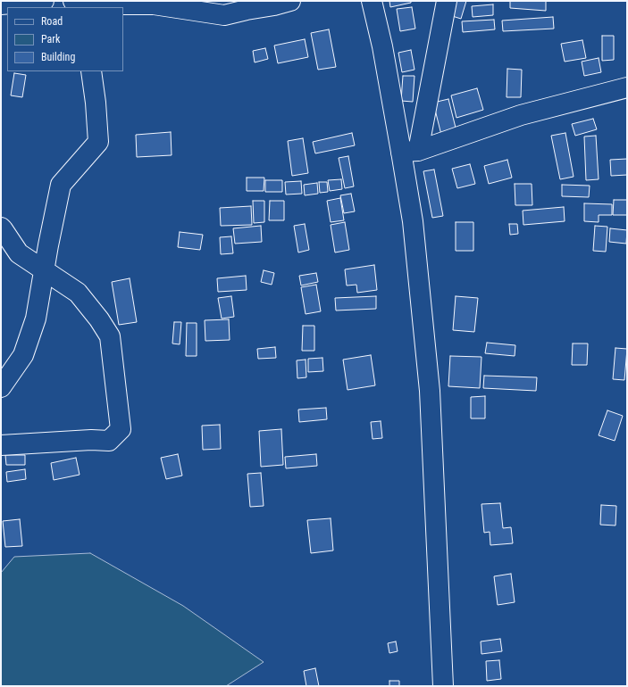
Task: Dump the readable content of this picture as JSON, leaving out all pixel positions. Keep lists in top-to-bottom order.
{
  "legend": ["Road", "Park", "Building"]
}
